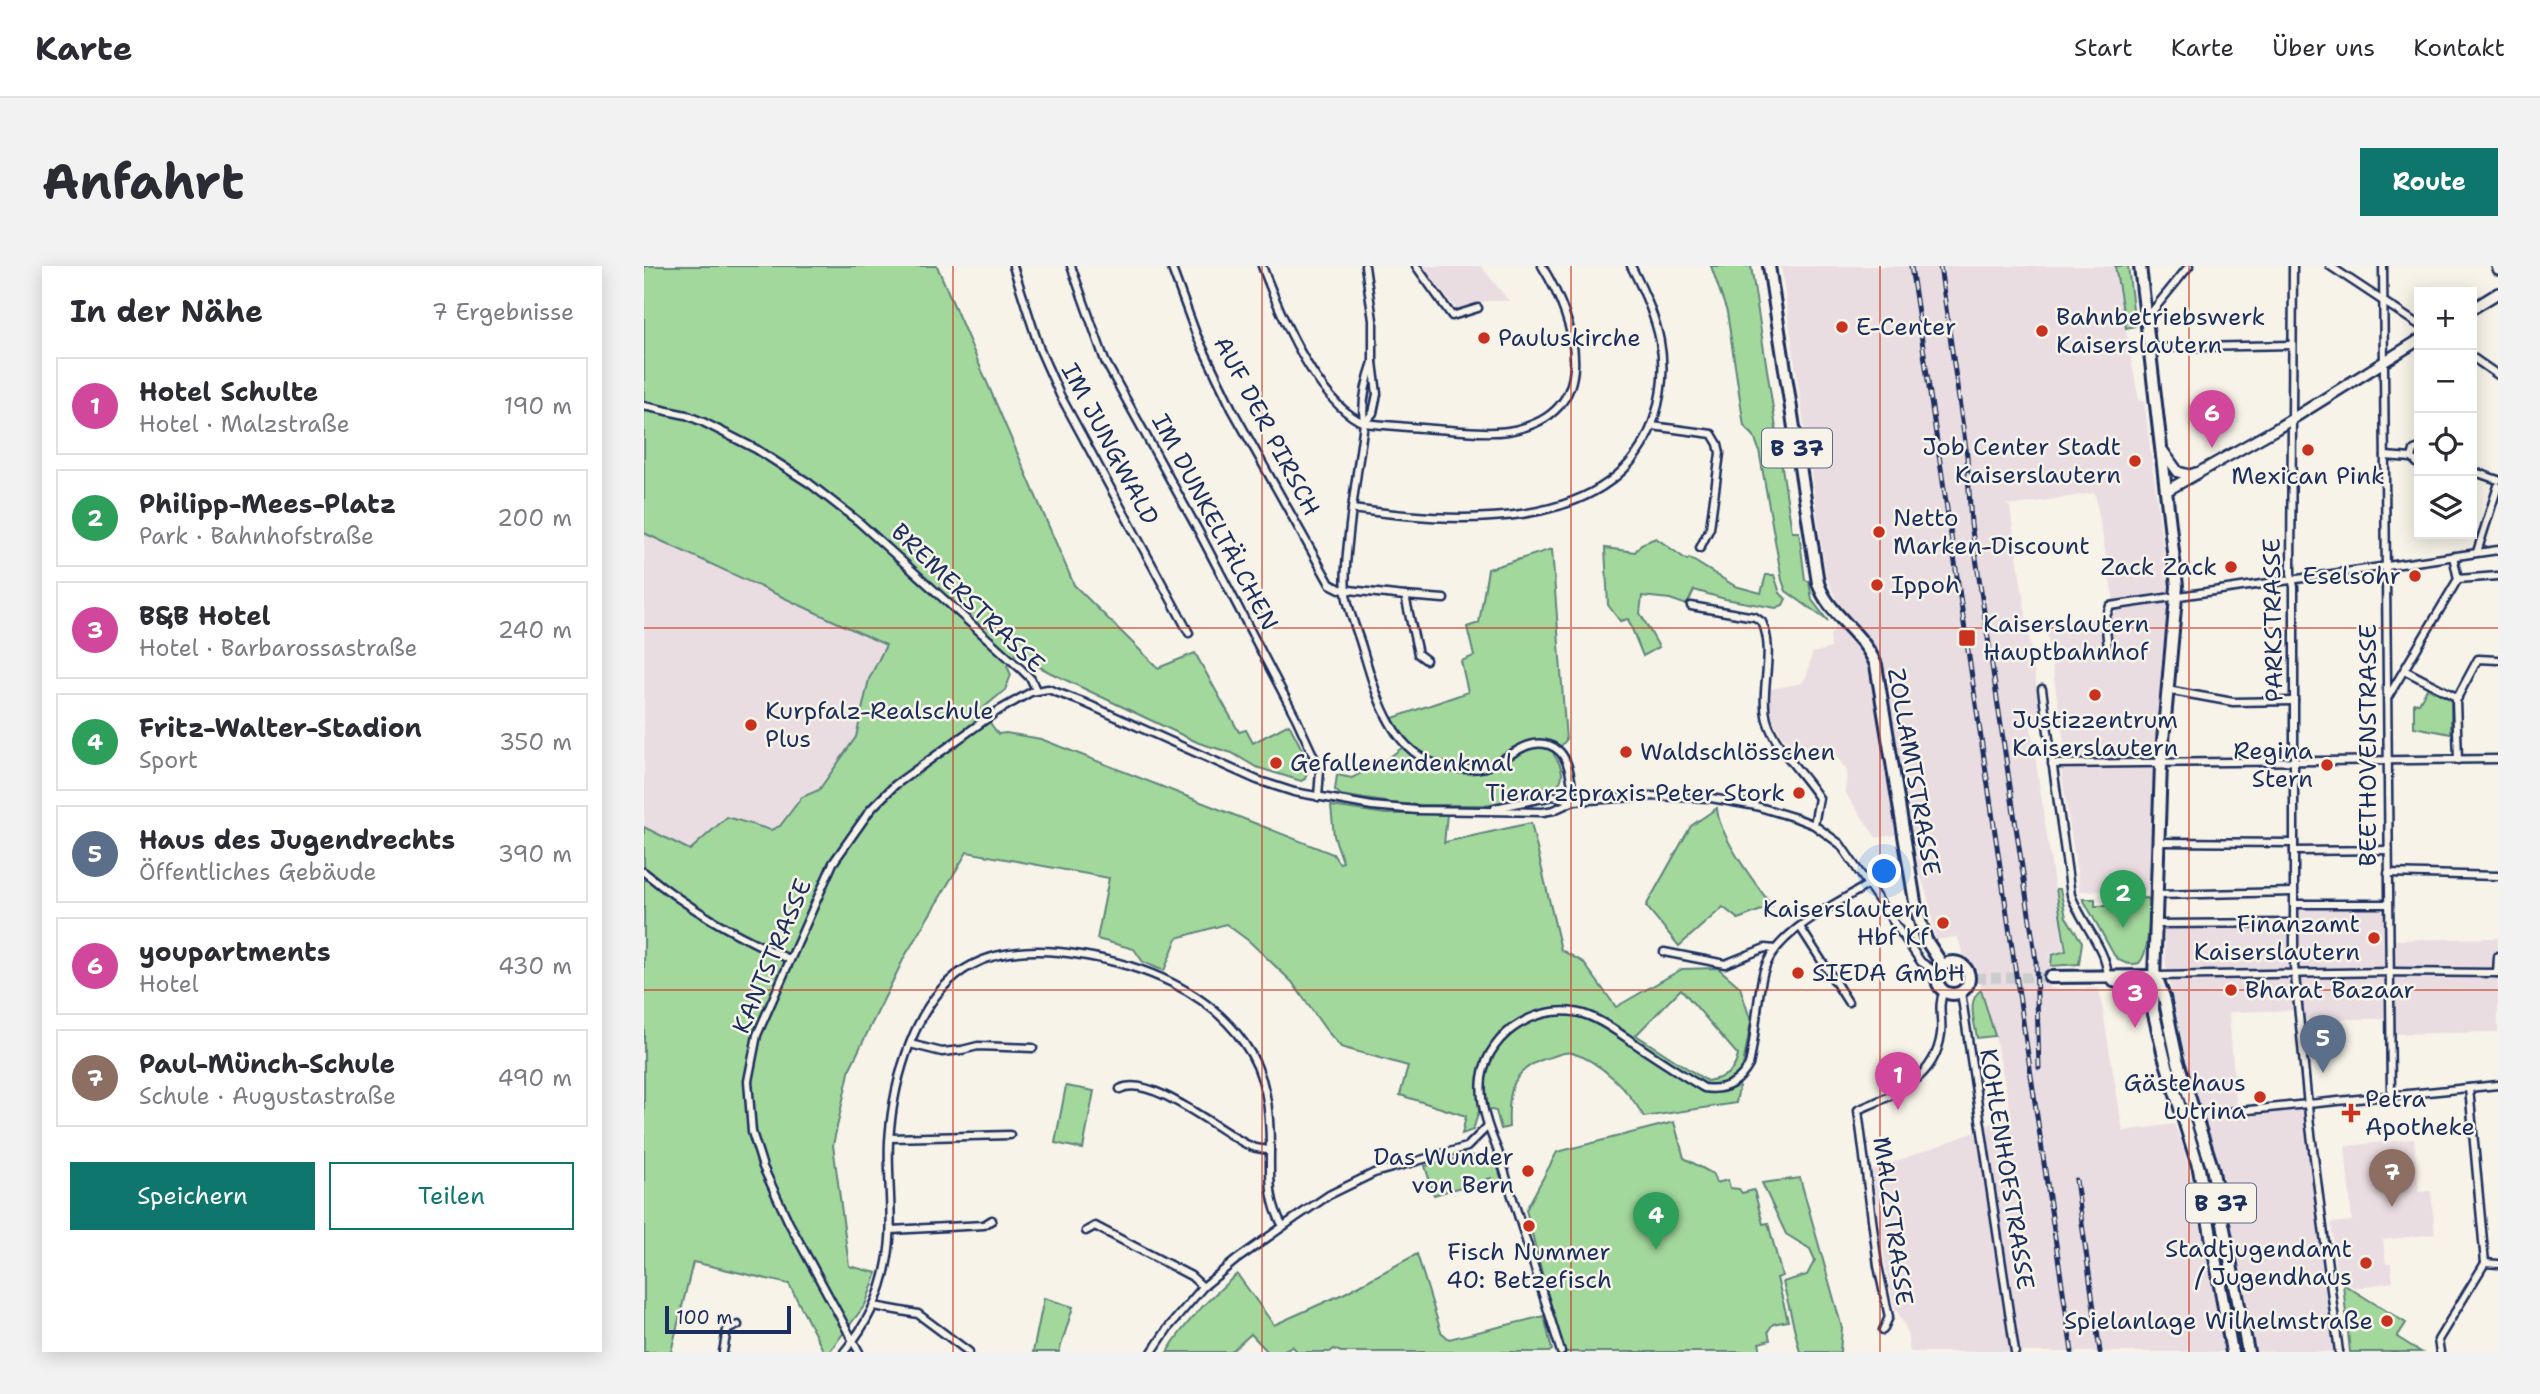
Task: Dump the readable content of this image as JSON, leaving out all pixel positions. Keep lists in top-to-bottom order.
{
  "streets": {
    "main road": ["B 37", "ZOLLAMTSTRASSE"],
    "street": [
      "AUF DER PIRSCH",
      "IM JUNGWALD",
      "IM DUNKELTÄLCHEN",
      "BREMERSTRASSE",
      "PARKSTRASSE",
      "BEETHOVENSTRASSE",
      "KANTSTRASSE",
      "KOHLENHOFSTRASSE",
      "MALZSTRASSE"
    ]
  },
  "crossings": [
    ["IM DUNKELTÄLCHEN", "BREMERSTRASSE"],
    ["BREMERSTRASSE", "ZOLLAMTSTRASSE"],
    ["BREMERSTRASSE", "KANTSTRASSE"],
    ["BREMERSTRASSE", "KOHLENHOFSTRASSE"],
    ["BREMERSTRASSE", "MALZSTRASSE"],
    ["ZOLLAMTSTRASSE", "KOHLENHOFSTRASSE"],
    ["ZOLLAMTSTRASSE", "MALZSTRASSE"],
    ["KOHLENHOFSTRASSE", "MALZSTRASSE"]
  ],
  "places": {
    "other": [
      "E-Center",
      "Bahnbetriebswerk Kaiserslautern",
      "Pauluskirche",
      "Mexican Pink",
      "Job Center Stadt Kaiserslautern",
      "Netto Marken-Discount",
      "Zack Zack",
      "Eselsohr",
      "Ippoh",
      "Justizzentrum Kaiserslautern",
      "Kurpfalz-Realschule Plus",
      "Waldschlösschen",
      "Gefallenendenkmal",
      "Regina Stern",
      "Tierarztpraxis Peter Stork",
      "Kaiserslautern Hbf Kf",
      "Finanzamt Kaiserslautern",
      "SIEDA GmbH",
      "Bharat Bazaar",
      "Gästehaus Lutrina",
      "Das Wunder von Bern",
      "Fisch Nummer 40: Betzefisch",
      "Stadtjugendamt / Jugendhaus",
      "Spielanlage Wilhelmstraße"
    ],
    "transit": ["Kaiserslautern Hauptbahnhof"],
    "health": ["Petra Apotheke"]
  },
  "scale_bar": "100 m",
  "page": {
    "header": "Karte",
    "nav": [
      "Start",
      "Karte",
      "Über uns",
      "Kontakt"
    ],
    "buttons": [
      "Route",
      ["Speichern", "Teilen"]
    ],
    "title": "Anfahrt",
    "heading": ["In der Nähe", "7 Ergebnisse"],
    "map_buttons": ["+", "−"],
    "list": [
      {
        "mark": "1",
        "name": "Hotel Schulte",
        "note": "Hotel · Malzstraße",
        "value": "190 m"
      },
      {
        "mark": "2",
        "name": "Philipp-Mees-Platz",
        "note": "Park · Bahnhofstraße",
        "value": "200 m"
      },
      {
        "mark": "3",
        "name": "B&B Hotel",
        "note": "Hotel · Barbarossastraße",
        "value": "240 m"
      },
      {
        "mark": "4",
        "name": "Fritz-Walter-Stadion",
        "note": "Sport",
        "value": "350 m"
      },
      {
        "mark": "5",
        "name": "Haus des Jugendrechts",
        "note": "Öffentliches Gebäude",
        "value": "390 m"
      },
      {
        "mark": "6",
        "name": "youpartments",
        "note": "Hotel",
        "value": "430 m"
      },
      {
        "mark": "7",
        "name": "Paul-Münch-Schule",
        "note": "Schule · Augustastraße",
        "value": "490 m"
      }
    ],
    "pins": [
      "6",
      "2",
      "3",
      "5",
      "1",
      "7",
      "4"
    ],
    "scale": "100 m"
  }
}
